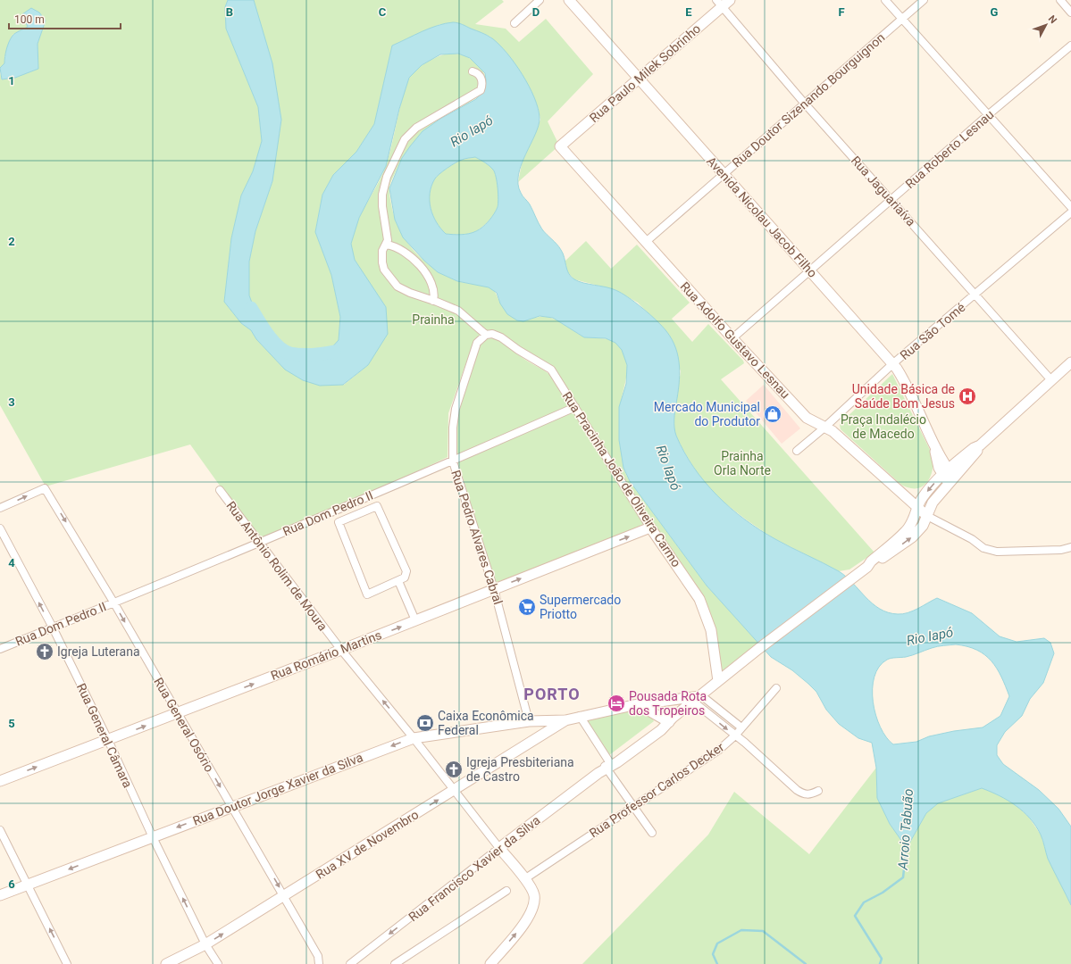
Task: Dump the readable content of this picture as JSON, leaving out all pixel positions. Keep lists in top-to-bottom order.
{
  "streets": {
    "street": [
      "Rua Paulo Milek Sobrinho",
      "Rua Doutor Sizenando Bourguignon",
      "Rua Roberto Lesnau",
      "Rua Jaguariaíva",
      "Avenida Nicolau Jacob Filho",
      "Rua São Tomé",
      "Rua Adolfo Gustavo Lesnau",
      "Rua Pracinha João de Oliveira Carmo",
      "Rua Dom Pedro II",
      "Rua Pedro Alvares Cabral",
      "Rua Antônio Rolim de Moura",
      "Rua Romário Martins",
      "Rua General Osório",
      "Rua General Câmara",
      "Rua Doutor Jorge Xavier da Silva",
      "Rua Professor Carlos Decker",
      "Rua XV de Novembro",
      "Rua Francisco Xavier da Silva"
    ]
  },
  "crossings": [
    ["Rua Paulo Milek Sobrinho", "Rua Jaguariaíva"],
    ["Rua Paulo Milek Sobrinho", "Avenida Nicolau Jacob Filho"],
    ["Rua Paulo Milek Sobrinho", "Rua Adolfo Gustavo Lesnau"],
    ["Rua Doutor Sizenando Bourguignon", "Rua Jaguariaíva"],
    ["Rua Doutor Sizenando Bourguignon", "Avenida Nicolau Jacob Filho"],
    ["Rua Doutor Sizenando Bourguignon", "Rua Adolfo Gustavo Lesnau"],
    ["Rua Roberto Lesnau", "Rua Jaguariaíva"],
    ["Rua Roberto Lesnau", "Avenida Nicolau Jacob Filho"],
    ["Rua Roberto Lesnau", "Rua Adolfo Gustavo Lesnau"],
    ["Rua Jaguariaíva", "Rua São Tomé"],
    ["Avenida Nicolau Jacob Filho", "Rua São Tomé"],
    ["Rua São Tomé", "Rua Adolfo Gustavo Lesnau"],
    ["Rua Pracinha João de Oliveira Carmo", "Rua Dom Pedro II"],
    ["Rua Pracinha João de Oliveira Carmo", "Rua Pedro Alvares Cabral"],
    ["Rua Pracinha João de Oliveira Carmo", "Rua Romário Martins"],
    ["Rua Pracinha João de Oliveira Carmo", "Rua Francisco Xavier da Silva"],
    ["Rua Dom Pedro II", "Rua Pedro Alvares Cabral"],
    ["Rua Dom Pedro II", "Rua Antônio Rolim de Moura"],
    ["Rua Dom Pedro II", "Rua General Osório"],
    ["Rua Dom Pedro II", "Rua General Câmara"],
    ["Rua Pedro Alvares Cabral", "Rua Romário Martins"],
    ["Rua Pedro Alvares Cabral", "Rua Doutor Jorge Xavier da Silva"],
    ["Rua Antônio Rolim de Moura", "Rua Romário Martins"],
    ["Rua Antônio Rolim de Moura", "Rua Doutor Jorge Xavier da Silva"],
    ["Rua Antônio Rolim de Moura", "Rua Professor Carlos Decker"],
    ["Rua Antônio Rolim de Moura", "Rua XV de Novembro"],
    ["Rua Antônio Rolim de Moura", "Rua Francisco Xavier da Silva"],
    ["Rua Romário Martins", "Rua General Osório"],
    ["Rua Romário Martins", "Rua General Câmara"],
    ["Rua General Osório", "Rua Doutor Jorge Xavier da Silva"],
    ["Rua General Osório", "Rua XV de Novembro"],
    ["Rua General Câmara", "Rua Doutor Jorge Xavier da Silva"],
    ["Rua General Câmara", "Rua XV de Novembro"],
    ["Rua Doutor Jorge Xavier da Silva", "Rua XV de Novembro"],
    ["Rua XV de Novembro", "Rua Francisco Xavier da Silva"]
  ],
  "one_way": [
    "Rua Romário Martins",
    "Rua General Osório",
    "Rua General Câmara",
    "Rua Doutor Jorge Xavier da Silva",
    "Rua XV de Novembro"
  ],
  "districts": ["PORTO"],
  "water": ["Rio Iapó", "Arroio Tabuão"],
  "parks": ["Prainha", "Praça Indalécio de Macedo", "Prainha Orla Norte"],
  "places": {
    "hospital": ["Unidade Básica de Saúde Bom Jesus"],
    "shop": ["Mercado Municipal do Produtor"],
    "supermarket": ["Supermercado Priotto"],
    "church": ["Igreja Luterana", "Igreja Presbiteriana de Castro"],
    "hotel": ["Pousada Rota dos Tropeiros"],
    "bank": ["Caixa Econômica Federal"]
  },
  "scale_bar": "100 m",
  "north": "top right",
  "grid": {
    "columns": [
      "B",
      "C",
      "D",
      "E",
      "F",
      "G"
    ],
    "rows": [
      "1",
      "2",
      "3",
      "4",
      "5",
      "6"
    ]
  }
}
